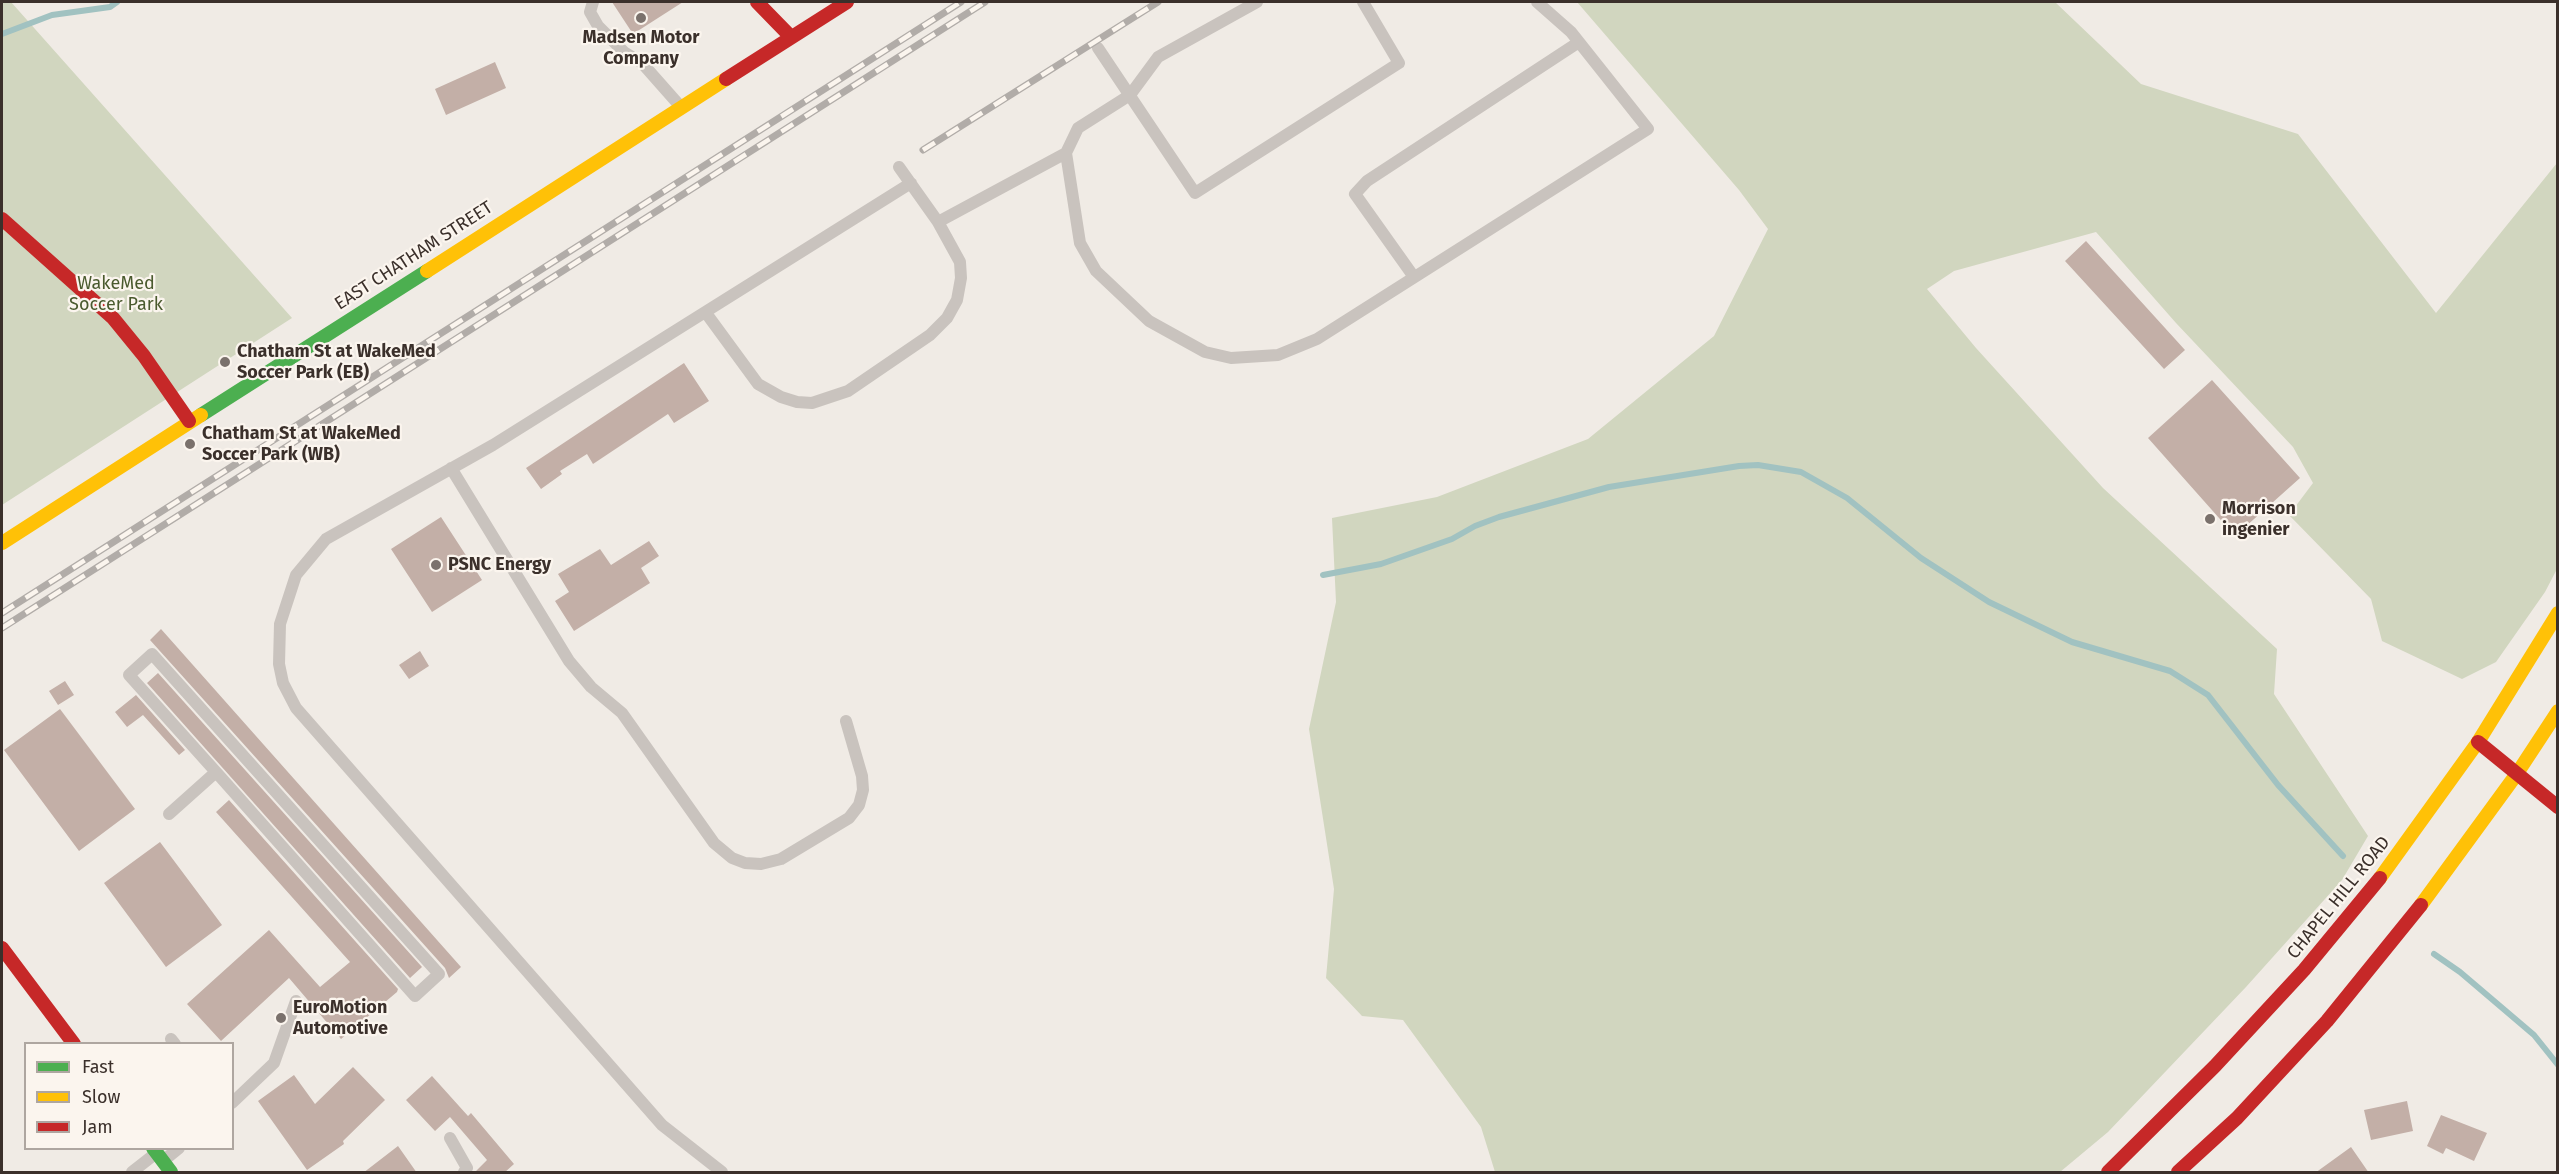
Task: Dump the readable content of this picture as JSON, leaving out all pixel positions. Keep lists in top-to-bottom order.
{
  "streets": {
    "main road": ["EAST CHATHAM STREET", "CHAPEL HILL ROAD"]
  },
  "parks": ["WakeMed Soccer Park"],
  "places": [
    "Madsen Motor Company",
    "Chatham St at WakeMed Soccer Park (EB)",
    "Chatham St at WakeMed Soccer Park (WB)",
    "Morrison ingenier",
    "PSNC Energy",
    "EuroMotion Automotive"
  ],
  "legend": ["Fast", "Slow", "Jam"]
}
